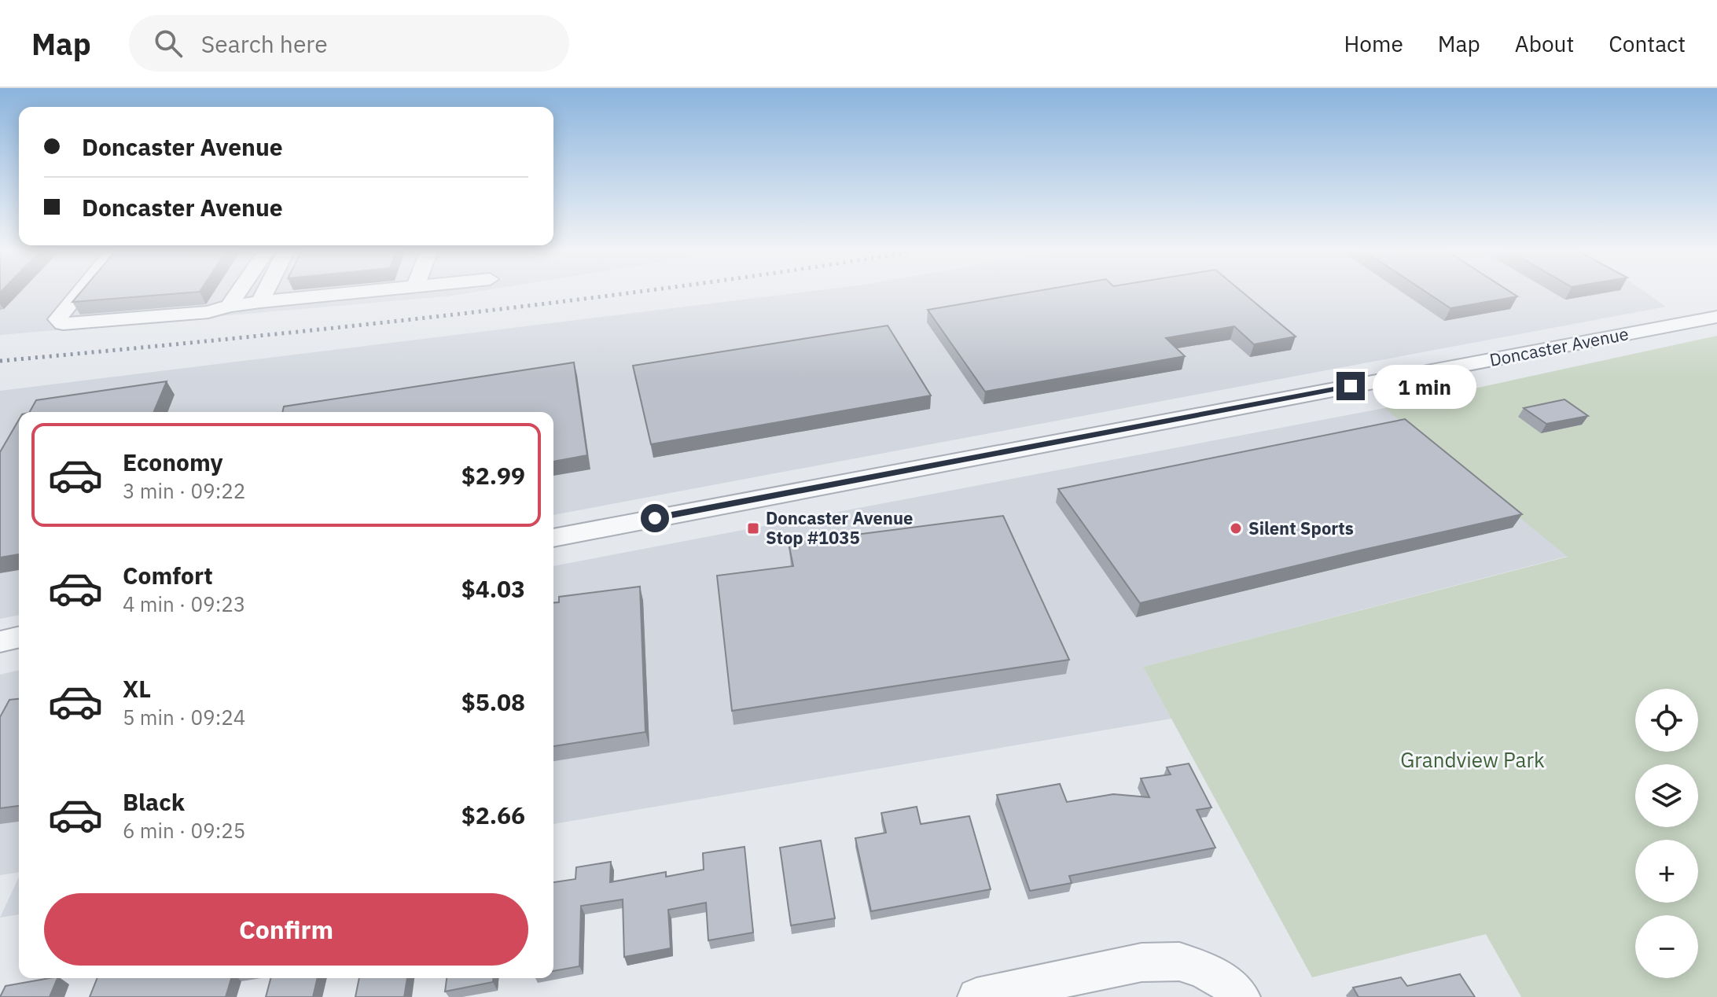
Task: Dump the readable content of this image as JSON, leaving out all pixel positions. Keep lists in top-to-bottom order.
{
  "streets": {
    "street": ["Doncaster Avenue"]
  },
  "parks": ["Grandview Park"],
  "places": {
    "transit": ["Doncaster Avenue Stop #1035"],
    "other": ["Silent Sports"]
  },
  "page": {
    "header": "Map",
    "search": "Search here",
    "nav": [
      "Home",
      "Map",
      "About",
      "Contact"
    ],
    "banner": ["Doncaster Avenue", "Doncaster Avenue"],
    "bubble": "1 min",
    "list": [
      {
        "name": "Economy",
        "note": "3 min · 09:22",
        "value": "$2.99"
      },
      {
        "name": "Comfort",
        "note": "4 min · 09:23",
        "value": "$4.03"
      },
      {
        "name": "XL",
        "note": "5 min · 09:24",
        "value": "$5.08"
      },
      {
        "name": "Black",
        "note": "6 min · 09:25",
        "value": "$2.66"
      }
    ],
    "map_buttons": ["+", "−"],
    "buttons": "Confirm"
  }
}
